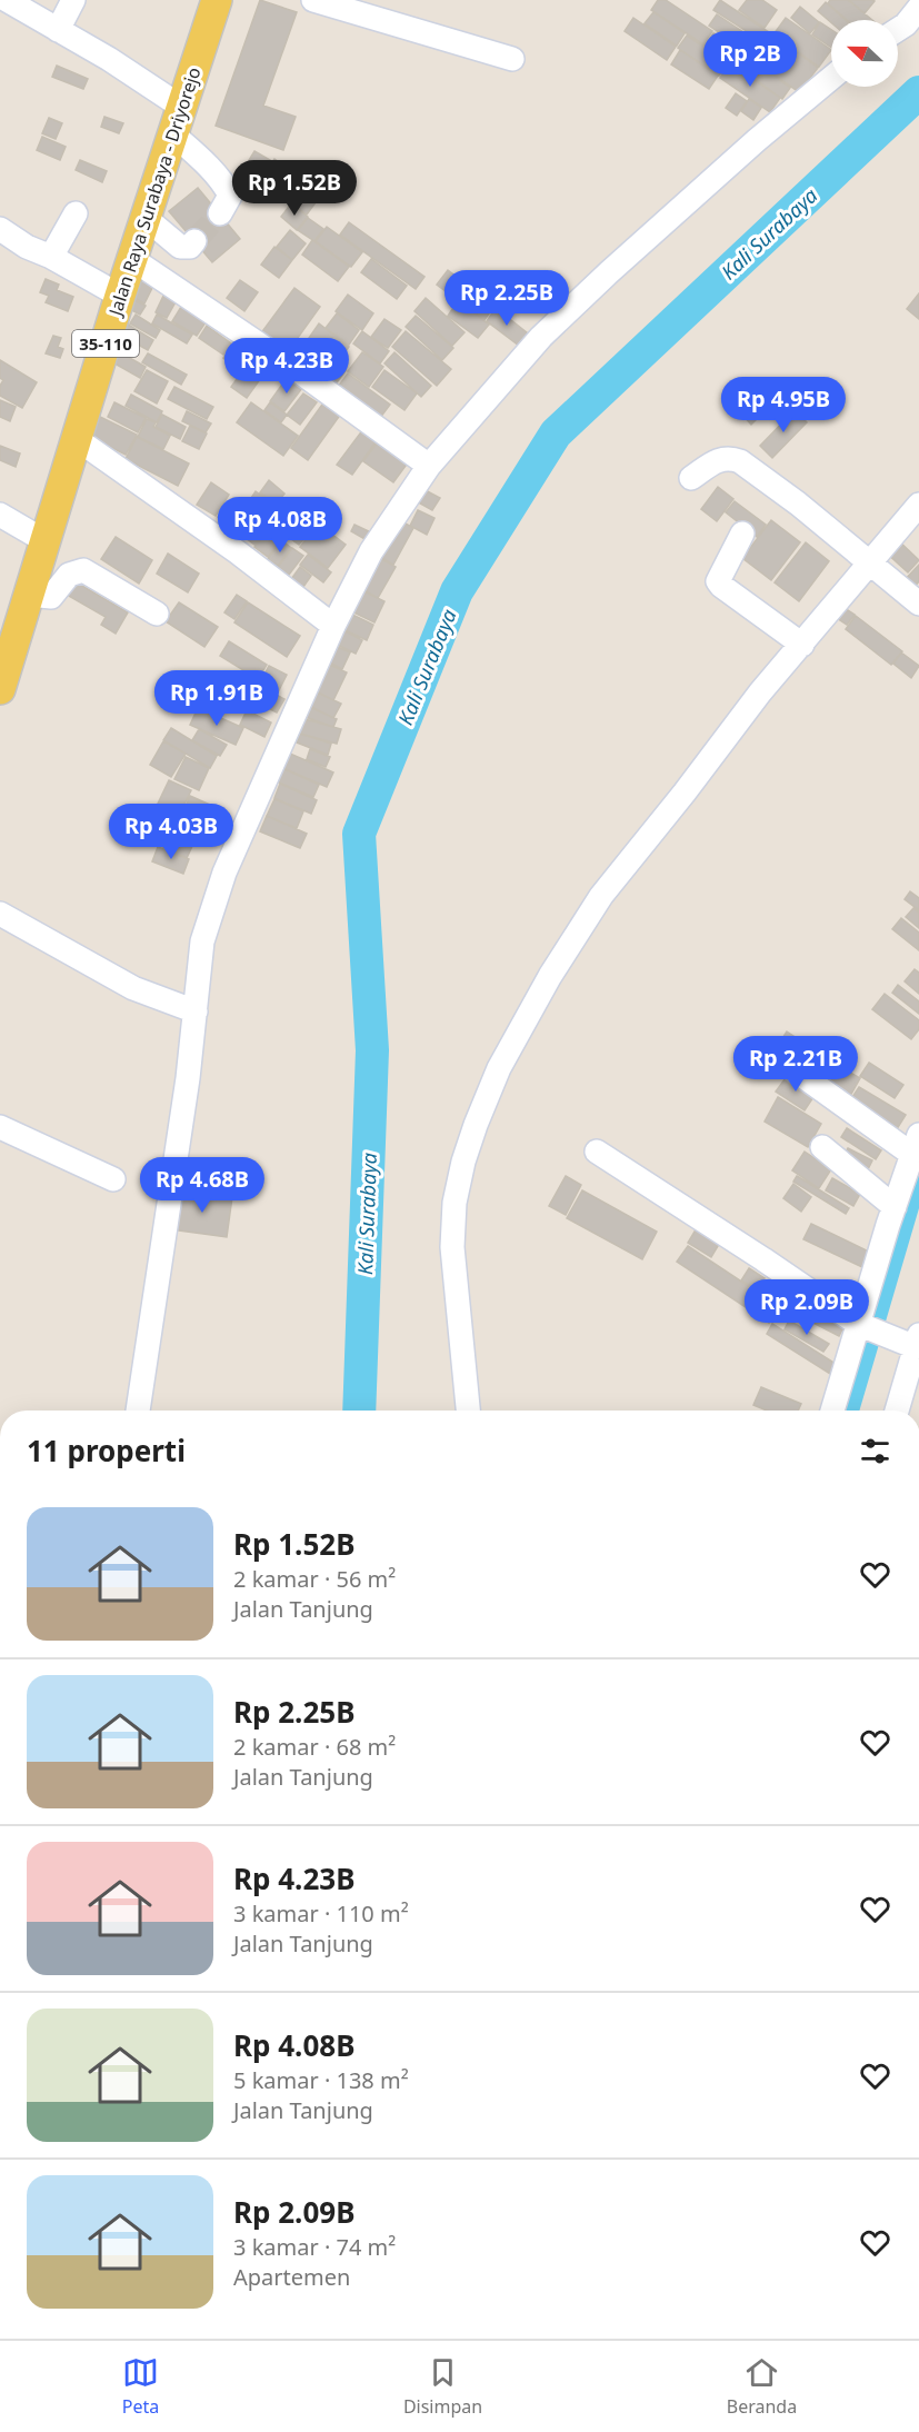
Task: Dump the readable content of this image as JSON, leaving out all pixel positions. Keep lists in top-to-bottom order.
{
  "streets": {
    "main road": ["Jalan Raya Surabaya - Driyorejo", "35-110"]
  },
  "water": ["Kali Surabaya"],
  "north": "left",
  "page": {
    "price": [
      "Rp 2B",
      "Rp 1.52B",
      "Rp 2.25B",
      "Rp 4.23B",
      "Rp 4.95B",
      "Rp 4.08B",
      "Rp 1.91B",
      "Rp 4.03B",
      "Rp 2.21B",
      "Rp 4.68B",
      "Rp 2.09B"
    ],
    "heading": "11 properti",
    "list": [
      {
        "name": "Rp 1.52B",
        "note": "2 kamar · 56 m² · Jalan Tanjung"
      },
      {
        "name": "Rp 2.25B",
        "note": "2 kamar · 68 m² · Jalan Tanjung"
      },
      {
        "name": "Rp 4.23B",
        "note": "3 kamar · 110 m² · Jalan Tanjung"
      },
      {
        "name": "Rp 4.08B",
        "note": "5 kamar · 138 m² · Jalan Tanjung"
      },
      {
        "name": "Rp 2.09B",
        "note": "3 kamar · 74 m² · Apartemen"
      }
    ],
    "tabs": ["Peta", "Disimpan", "Beranda"]
  }
}
